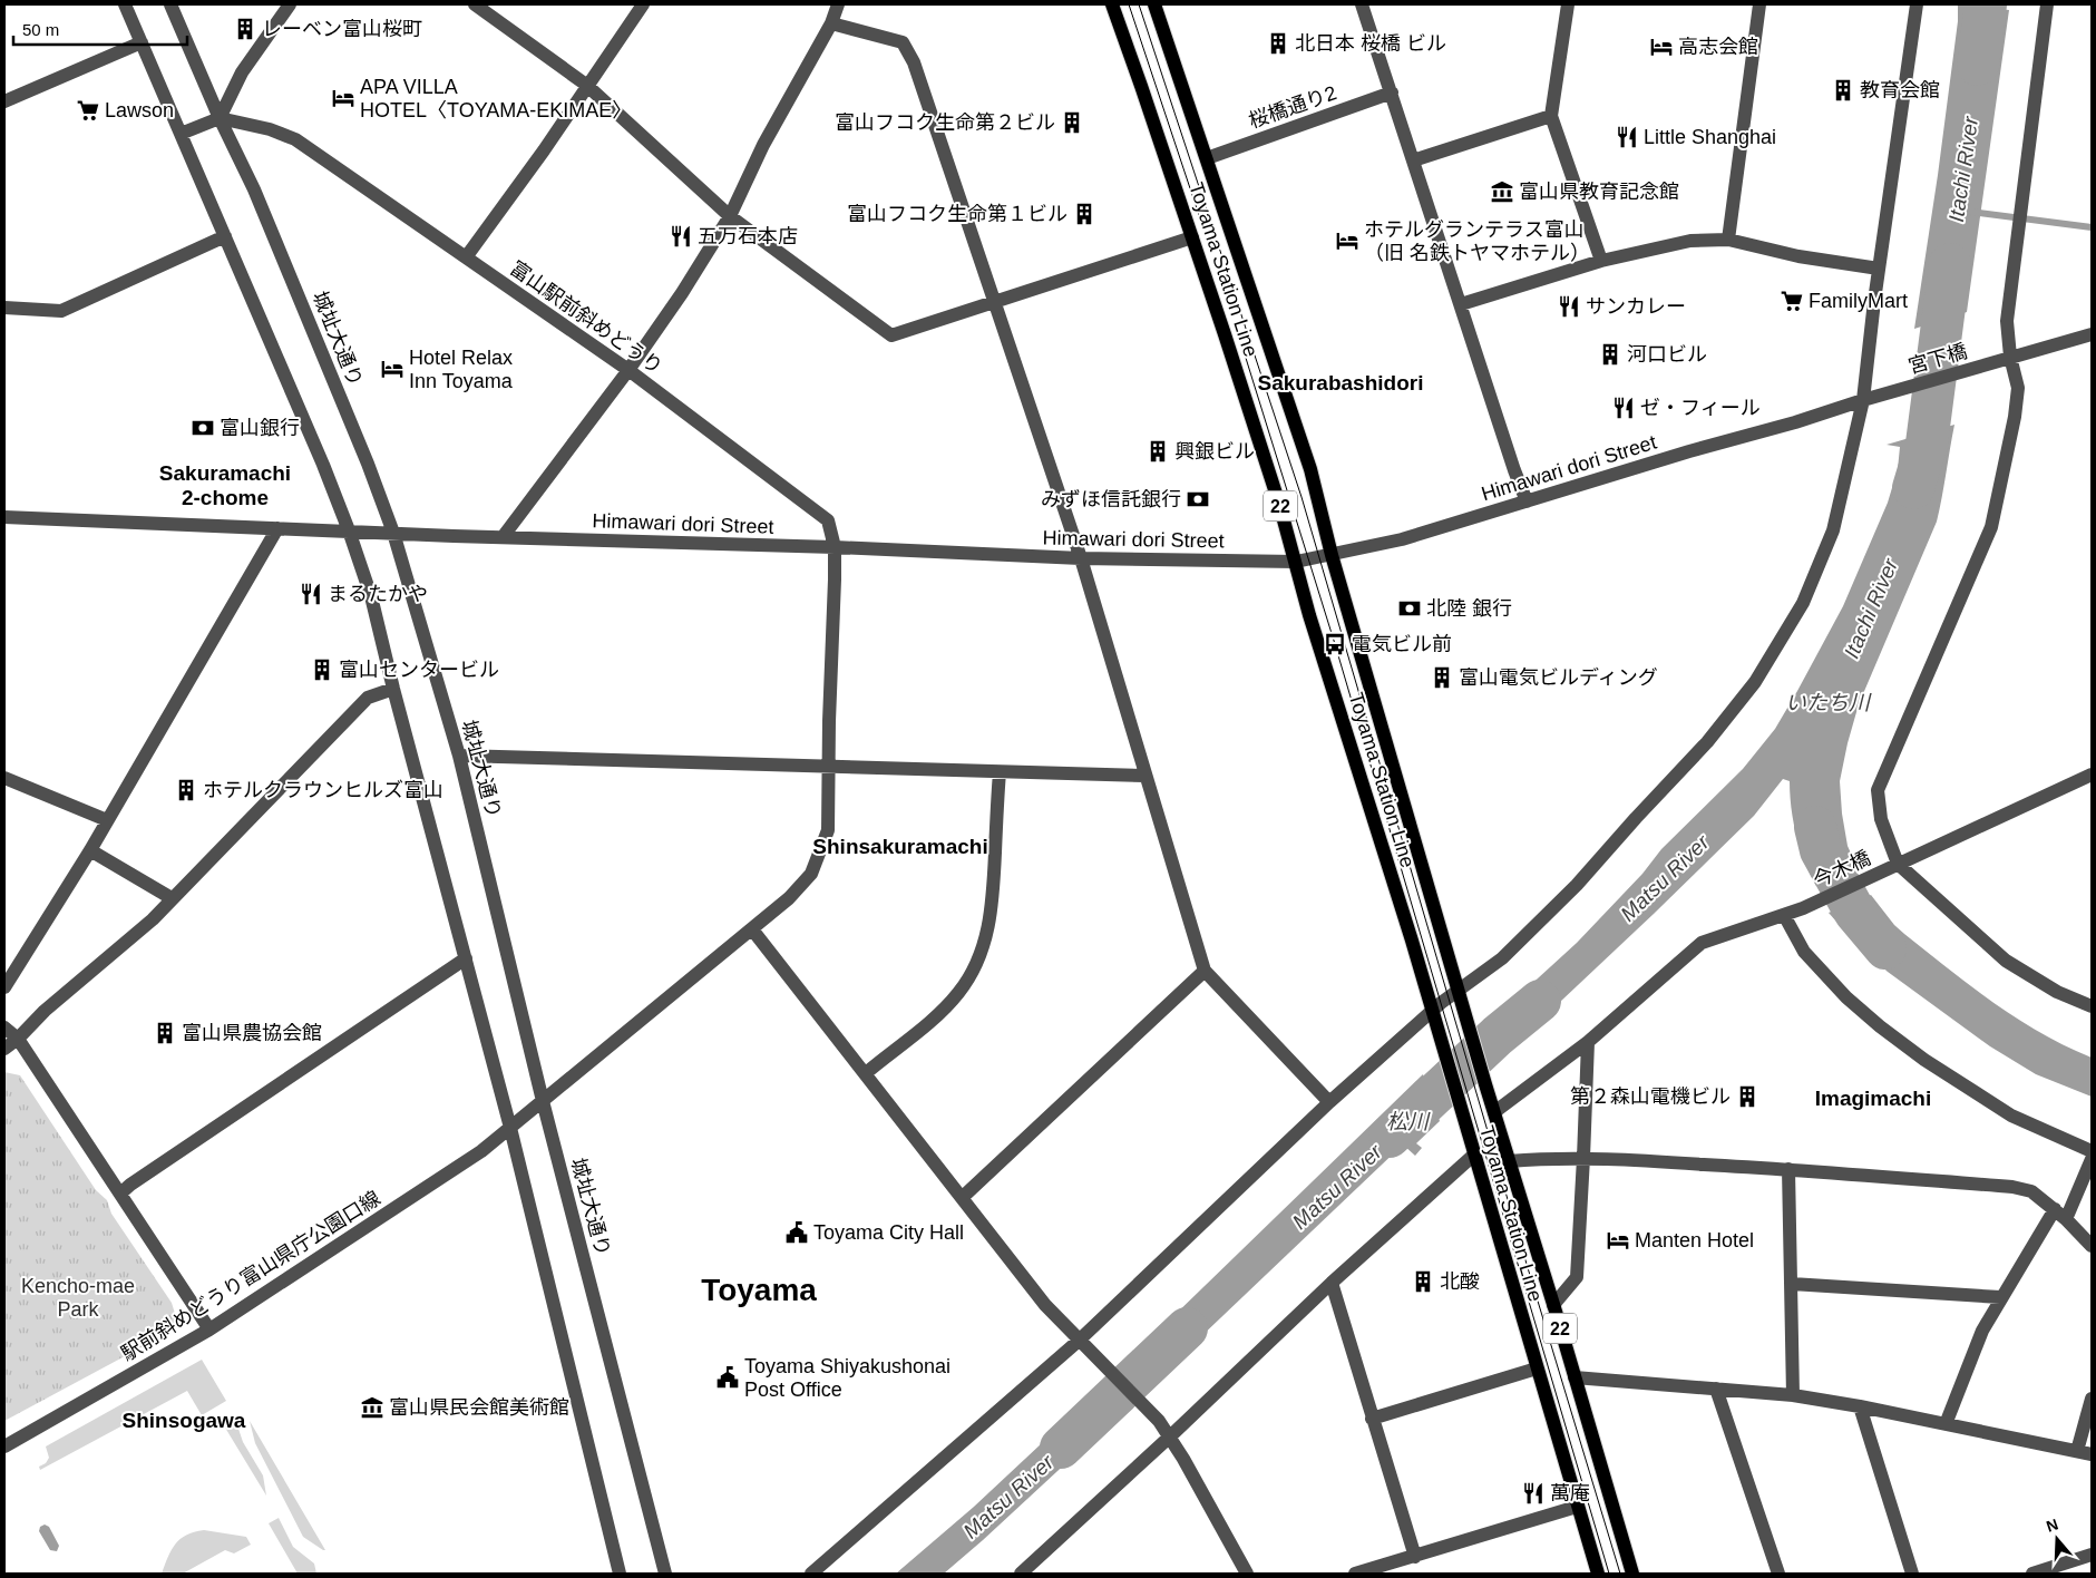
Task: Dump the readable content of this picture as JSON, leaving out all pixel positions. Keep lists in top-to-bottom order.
{
  "streets": {
    "main road": ["Toyama Station Line", "22"],
    "street": [
      "桜橋通り2",
      "富山駅前斜めどうり",
      "城址大通り",
      "宮下橋",
      "Himawari dori Street",
      "今木橋",
      "駅前斜めどうり富山県庁公園口線"
    ]
  },
  "crossings": [
    ["桜橋通り2", "Toyama Station Line"],
    ["Toyama Station Line", "Himawari dori Street"],
    ["Toyama Station Line", "今木橋"],
    ["富山駅前斜めどうり", "城址大通り"],
    ["富山駅前斜めどうり", "Himawari dori Street"],
    ["富山駅前斜めどうり", "駅前斜めどうり富山県庁公園口線"],
    ["城址大通り", "Himawari dori Street"],
    ["城址大通り", "駅前斜めどうり富山県庁公園口線"],
    ["宮下橋", "Himawari dori Street"]
  ],
  "districts": [
    "Sakurabashidori",
    "Sakuramachi 2-chome",
    "Shinsakuramachi",
    "Imagimachi",
    "Toyama",
    "Shinsogawa"
  ],
  "water": [
    "Itachi River",
    "いたち川",
    "Matsu River",
    "松川"
  ],
  "parks": ["Kencho-mae Park"],
  "places": {
    "building": [
      "レーベン富山桜町",
      "北日本 桜橋 ビル",
      "教育会館",
      "富山フコク生命第２ビル",
      "富山フコク生命第１ビル",
      "河口ビル",
      "興銀ビル",
      "富山センタービル",
      "富山電気ビルディング",
      "ホテルクラウンヒルズ富山",
      "富山県農協会館",
      "第２森山電機ビル",
      "北酸"
    ],
    "hotel": [
      "高志会館",
      "APA VILLA HOTEL〈TOYAMA-EKIMAE〉",
      "ホテルグランテラス富山 （旧 名鉄トヤマホテル）",
      "Hotel Relax Inn Toyama",
      "Manten Hotel"
    ],
    "supermarket": ["Lawson", "FamilyMart"],
    "restaurant": [
      "Little Shanghai",
      "五万石本店",
      "サンカレー",
      "ゼ・フィール",
      "まるたかや",
      "萬庵"
    ],
    "museum": ["富山県教育記念館", "富山県民会館美術館"],
    "bank": ["富山銀行", "みずほ信託銀行", "北陸 銀行"],
    "bus stop": ["電気ビル前"],
    "public building": ["Toyama City Hall", "Toyama Shiyakushonai Post Office"]
  },
  "scale_bar": "50 m",
  "north": "top"
}
